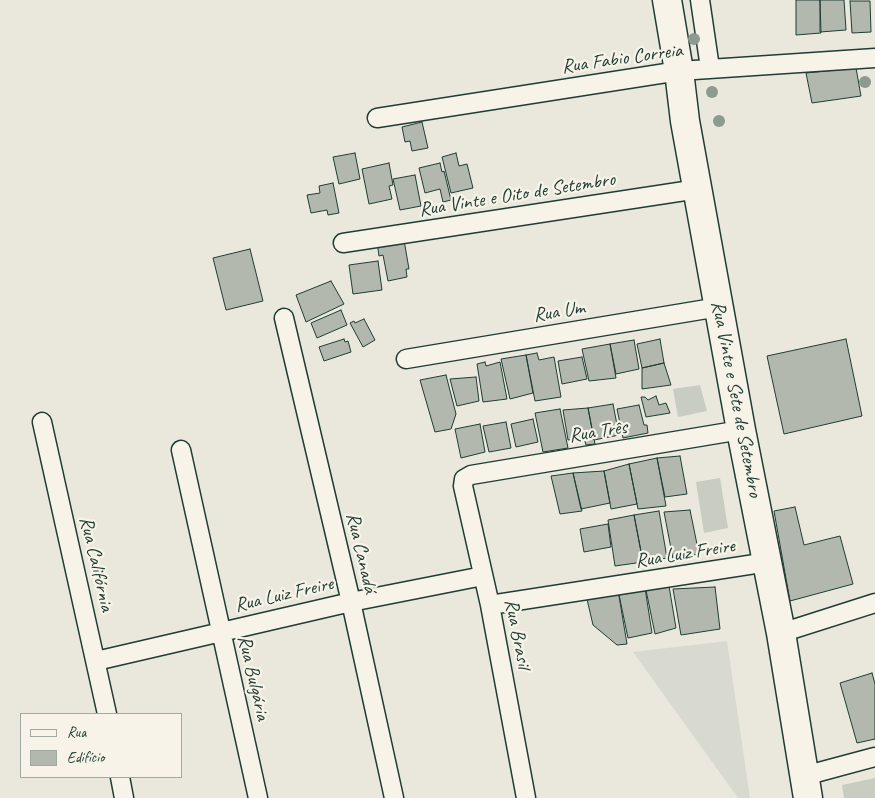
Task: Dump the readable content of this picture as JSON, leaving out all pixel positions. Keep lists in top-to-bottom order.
{
  "streets": {
    "main road": ["Rua Vinte e Sete de Setembro"],
    "street": [
      "Rua Fabio Correia",
      "Rua Vinte e Oito de Setembro",
      "Rua Um",
      "Rua Três",
      "Rua Canadá",
      "Rua Luiz Freire",
      "Rua Califórnia",
      "Rua Brasil",
      "Rua Bulgária"
    ]
  },
  "crossings": [
    ["Rua Fabio Correia", "Rua Vinte e Sete de Setembro"],
    ["Rua Vinte e Oito de Setembro", "Rua Vinte e Sete de Setembro"],
    ["Rua Um", "Rua Vinte e Sete de Setembro"],
    ["Rua Vinte e Sete de Setembro", "Rua Três"],
    ["Rua Vinte e Sete de Setembro", "Rua Luiz Freire"],
    ["Rua Três", "Rua Brasil"],
    ["Rua Canadá", "Rua Luiz Freire"],
    ["Rua Luiz Freire", "Rua Califórnia"],
    ["Rua Luiz Freire", "Rua Brasil"],
    ["Rua Luiz Freire", "Rua Bulgária"]
  ],
  "legend": ["Rua", "Edifício"]
}
